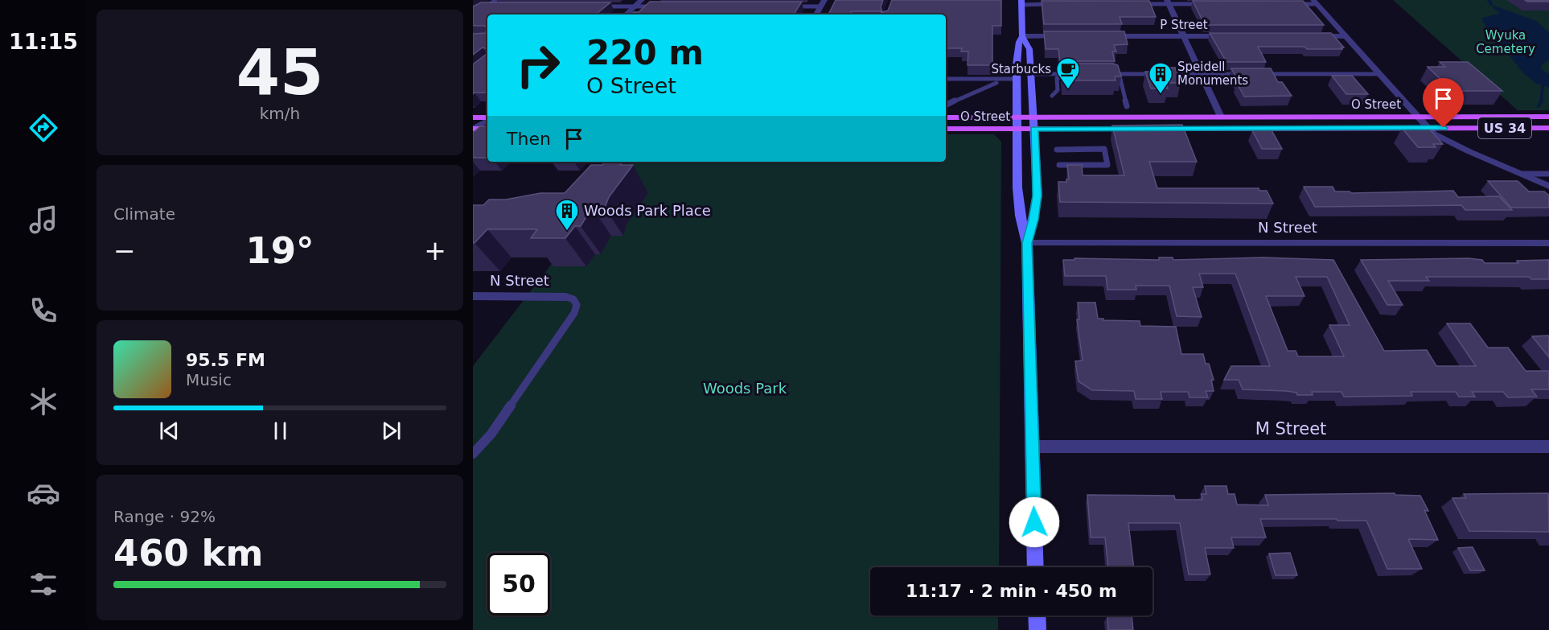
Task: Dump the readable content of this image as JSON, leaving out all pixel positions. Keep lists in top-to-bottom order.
{
  "streets": {
    "main road": ["O Street", "US 34"],
    "street": ["P Street", "N Street", "M Street"]
  },
  "parks": ["Wyuka Cemetery", "Woods Park"],
  "places": {
    "cafe": ["Starbucks"],
    "building": ["Speidell Monuments", "Woods Park Place"]
  },
  "page": {
    "tabs": "11:15",
    "tile": [
      ["45", "km/h"],
      "Climate",
      ["Range · 92%", "460 km"]
    ],
    "turn": ["220 m", "O Street"],
    "then": "Then",
    "heat": ["−", "19°", "+"],
    "song": ["95.5 FM", "Music"],
    "limit": "50",
    "trip": "11:17 · 2 min · 450 m"
  }
}
